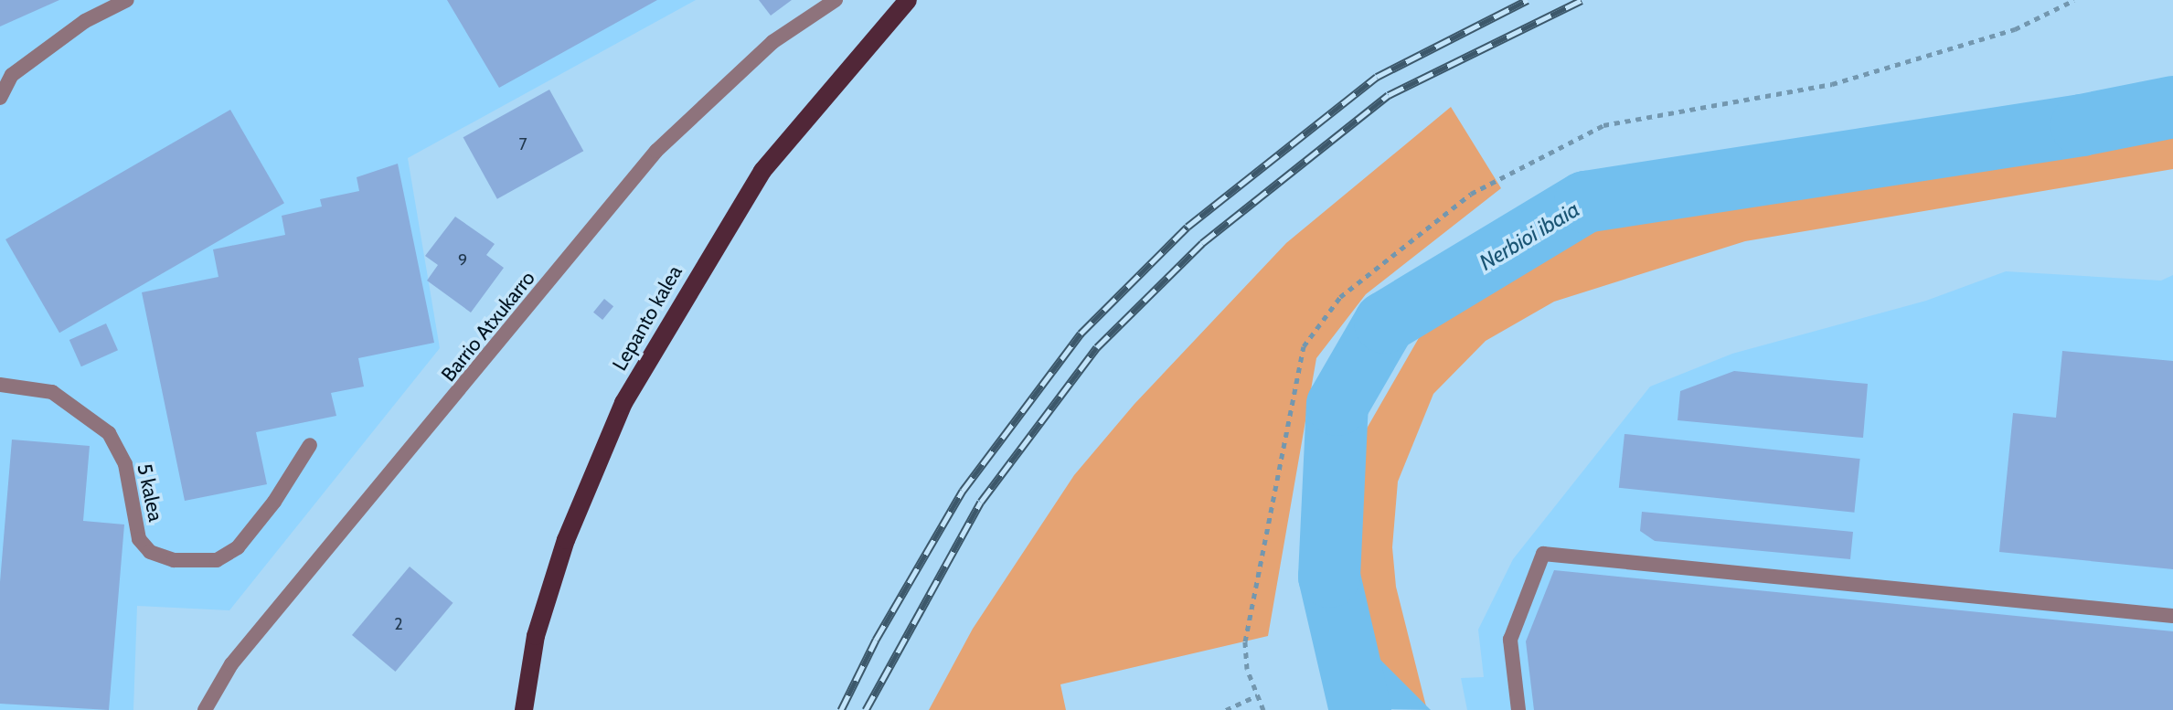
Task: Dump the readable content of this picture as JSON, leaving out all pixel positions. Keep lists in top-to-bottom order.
{
  "streets": {
    "main road": ["Lepanto kalea"],
    "street": ["Barrio Atxukarro", "5 kalea"]
  },
  "water": ["Nerbioi ibaia"],
  "house_numbers": ["7", "9", "2"]
}
